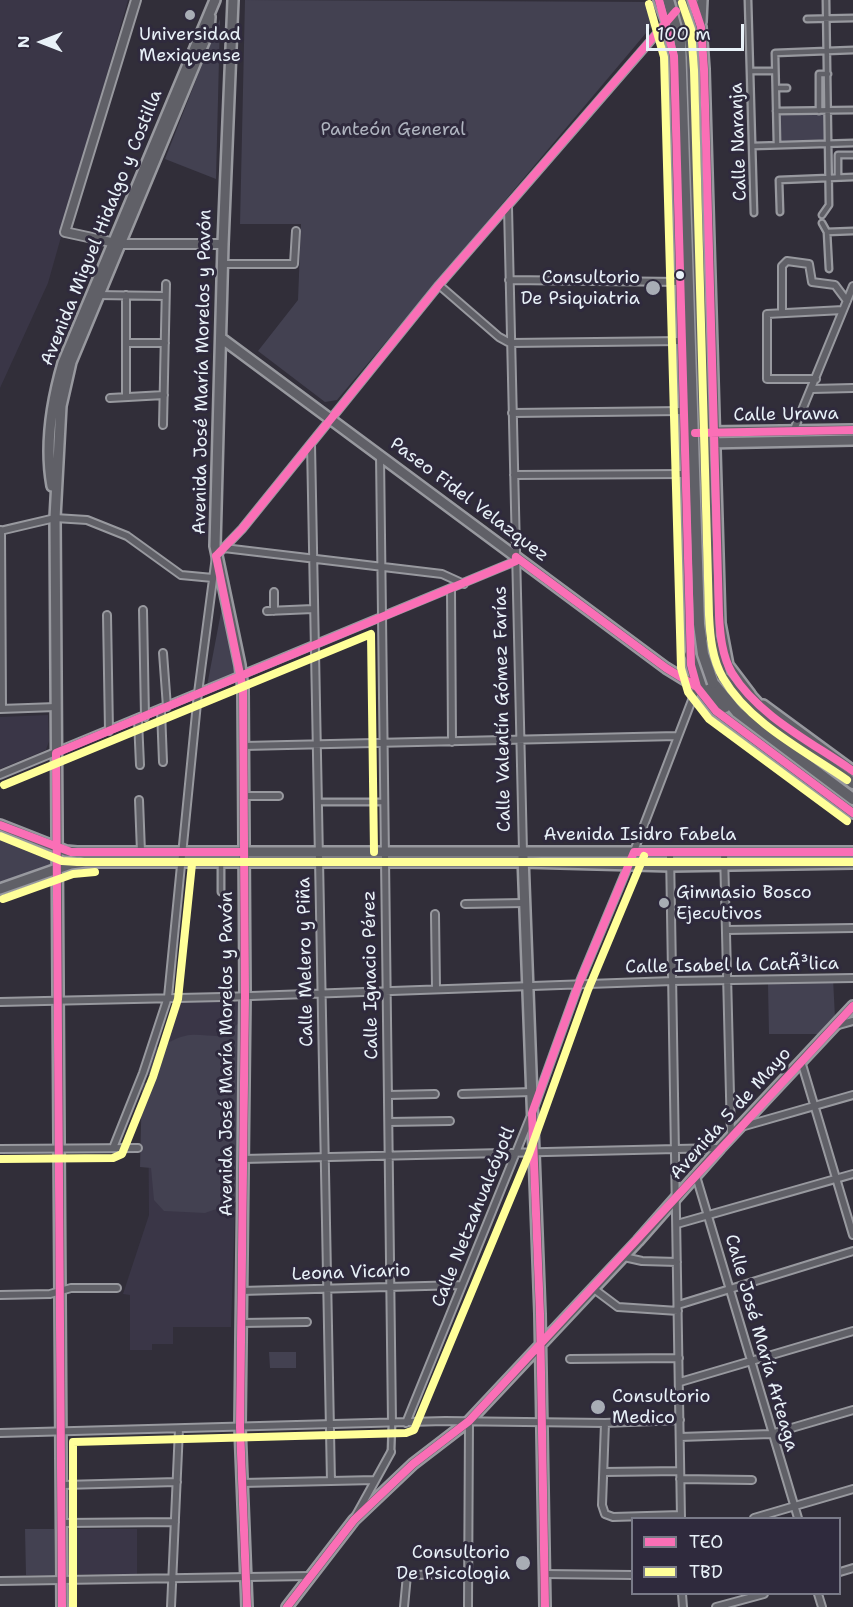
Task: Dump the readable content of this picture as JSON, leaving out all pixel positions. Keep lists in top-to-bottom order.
{
  "streets": {
    "main road": [
      "Avenida Miguel Hidalgo y Costilla",
      "Avenida José María Morelos y Pavón",
      "Calle Urawa",
      "Paseo Fidel Velazquez",
      "Calle Valentín Gómez Farías",
      "Avenida Isidro Fabela",
      "Avenida 5 de Mayo"
    ],
    "street": [
      "Calle Naranja",
      "Calle Melero y Piña",
      "Calle Isabel la CatÃ³lica",
      "Calle Ignacio Pérez",
      "Calle Netzahualcóyotl",
      "Leona Vicario",
      "Calle José María Arteaga"
    ]
  },
  "crossings": [
    ["Avenida Miguel Hidalgo y Costilla", "Avenida Isidro Fabela"],
    ["Avenida Miguel Hidalgo y Costilla", "Calle Isabel la CatÃ³lica"],
    ["Avenida José María Morelos y Pavón", "Paseo Fidel Velazquez"],
    ["Avenida José María Morelos y Pavón", "Avenida Isidro Fabela"],
    ["Avenida José María Morelos y Pavón", "Calle Isabel la CatÃ³lica"],
    ["Avenida José María Morelos y Pavón", "Leona Vicario"],
    ["Paseo Fidel Velazquez", "Calle Valentín Gómez Farías"],
    ["Paseo Fidel Velazquez", "Calle Ignacio Pérez"],
    ["Paseo Fidel Velazquez", "Calle Netzahualcóyotl"],
    ["Calle Valentín Gómez Farías", "Avenida Isidro Fabela"],
    ["Calle Valentín Gómez Farías", "Calle Isabel la CatÃ³lica"],
    ["Calle Valentín Gómez Farías", "Avenida 5 de Mayo"],
    ["Calle Valentín Gómez Farías", "Calle Netzahualcóyotl"],
    ["Avenida Isidro Fabela", "Calle Melero y Piña"],
    ["Avenida Isidro Fabela", "Calle Ignacio Pérez"],
    ["Avenida Isidro Fabela", "Calle Netzahualcóyotl"],
    ["Calle Melero y Piña", "Calle Isabel la CatÃ³lica"],
    ["Calle Melero y Piña", "Leona Vicario"],
    ["Calle Isabel la CatÃ³lica", "Calle Ignacio Pérez"],
    ["Calle Isabel la CatÃ³lica", "Calle Netzahualcóyotl"],
    ["Calle Ignacio Pérez", "Leona Vicario"],
    ["Avenida 5 de Mayo", "Calle José María Arteaga"],
    ["Calle Netzahualcóyotl", "Leona Vicario"]
  ],
  "parks": ["Panteón General"],
  "places": [
    "Universidad Mexiquense",
    "Consultorio De Psiquiatria",
    "Gimnasio Bosco Ejecutivos",
    "Consultorio Medico",
    "Consultorio De Psicologia"
  ],
  "lines": ["transit line TEO", "transit line TBD"],
  "legend": ["TEO", "TBD"],
  "scale_bar": "100 m",
  "north": "left"
}
